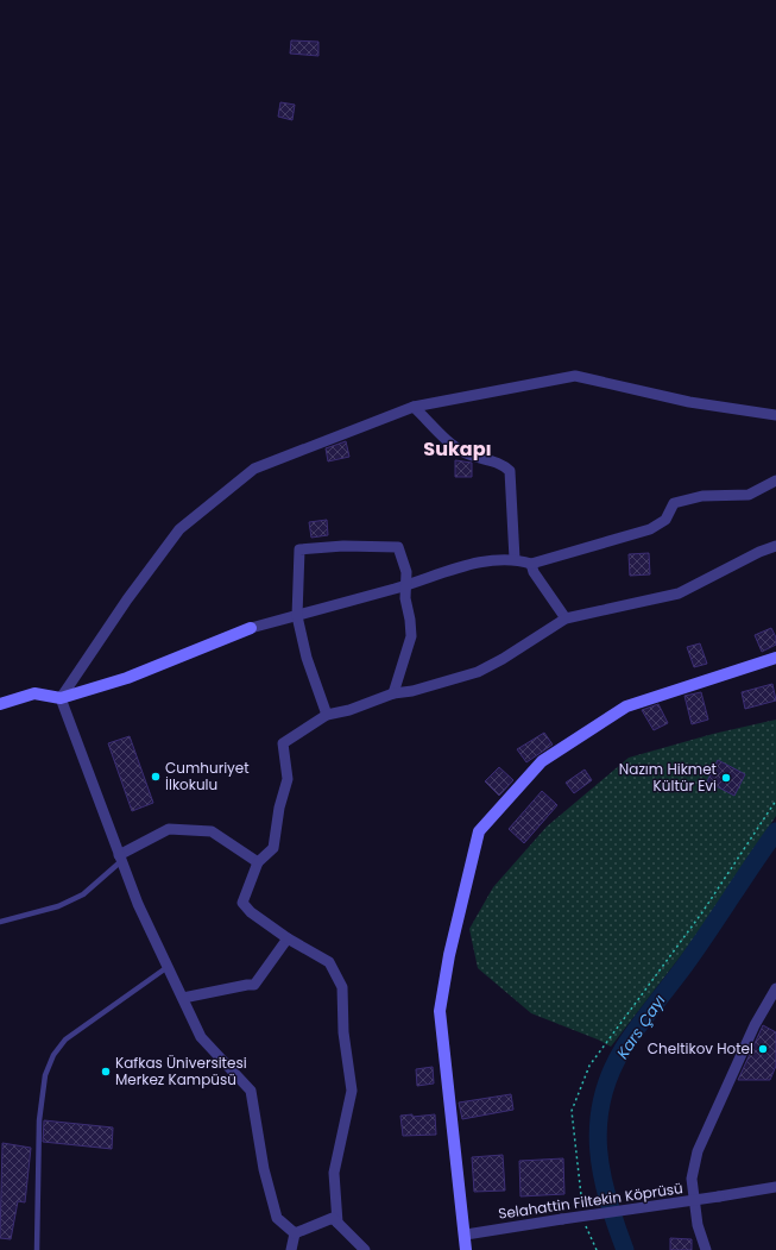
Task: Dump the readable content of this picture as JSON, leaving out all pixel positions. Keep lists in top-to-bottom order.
{
  "streets": {
    "street": ["Selahattin Filtekin Köprüsü"]
  },
  "districts": ["Sukapı"],
  "water": ["Kars Çayı"],
  "places": [
    "Cumhuriyet İlkokulu",
    "Nazım Hikmet Kültür Evi",
    "Cheltikov Hotel",
    "Kafkas Üniversitesi Merkez Kampüsü"
  ]
}
